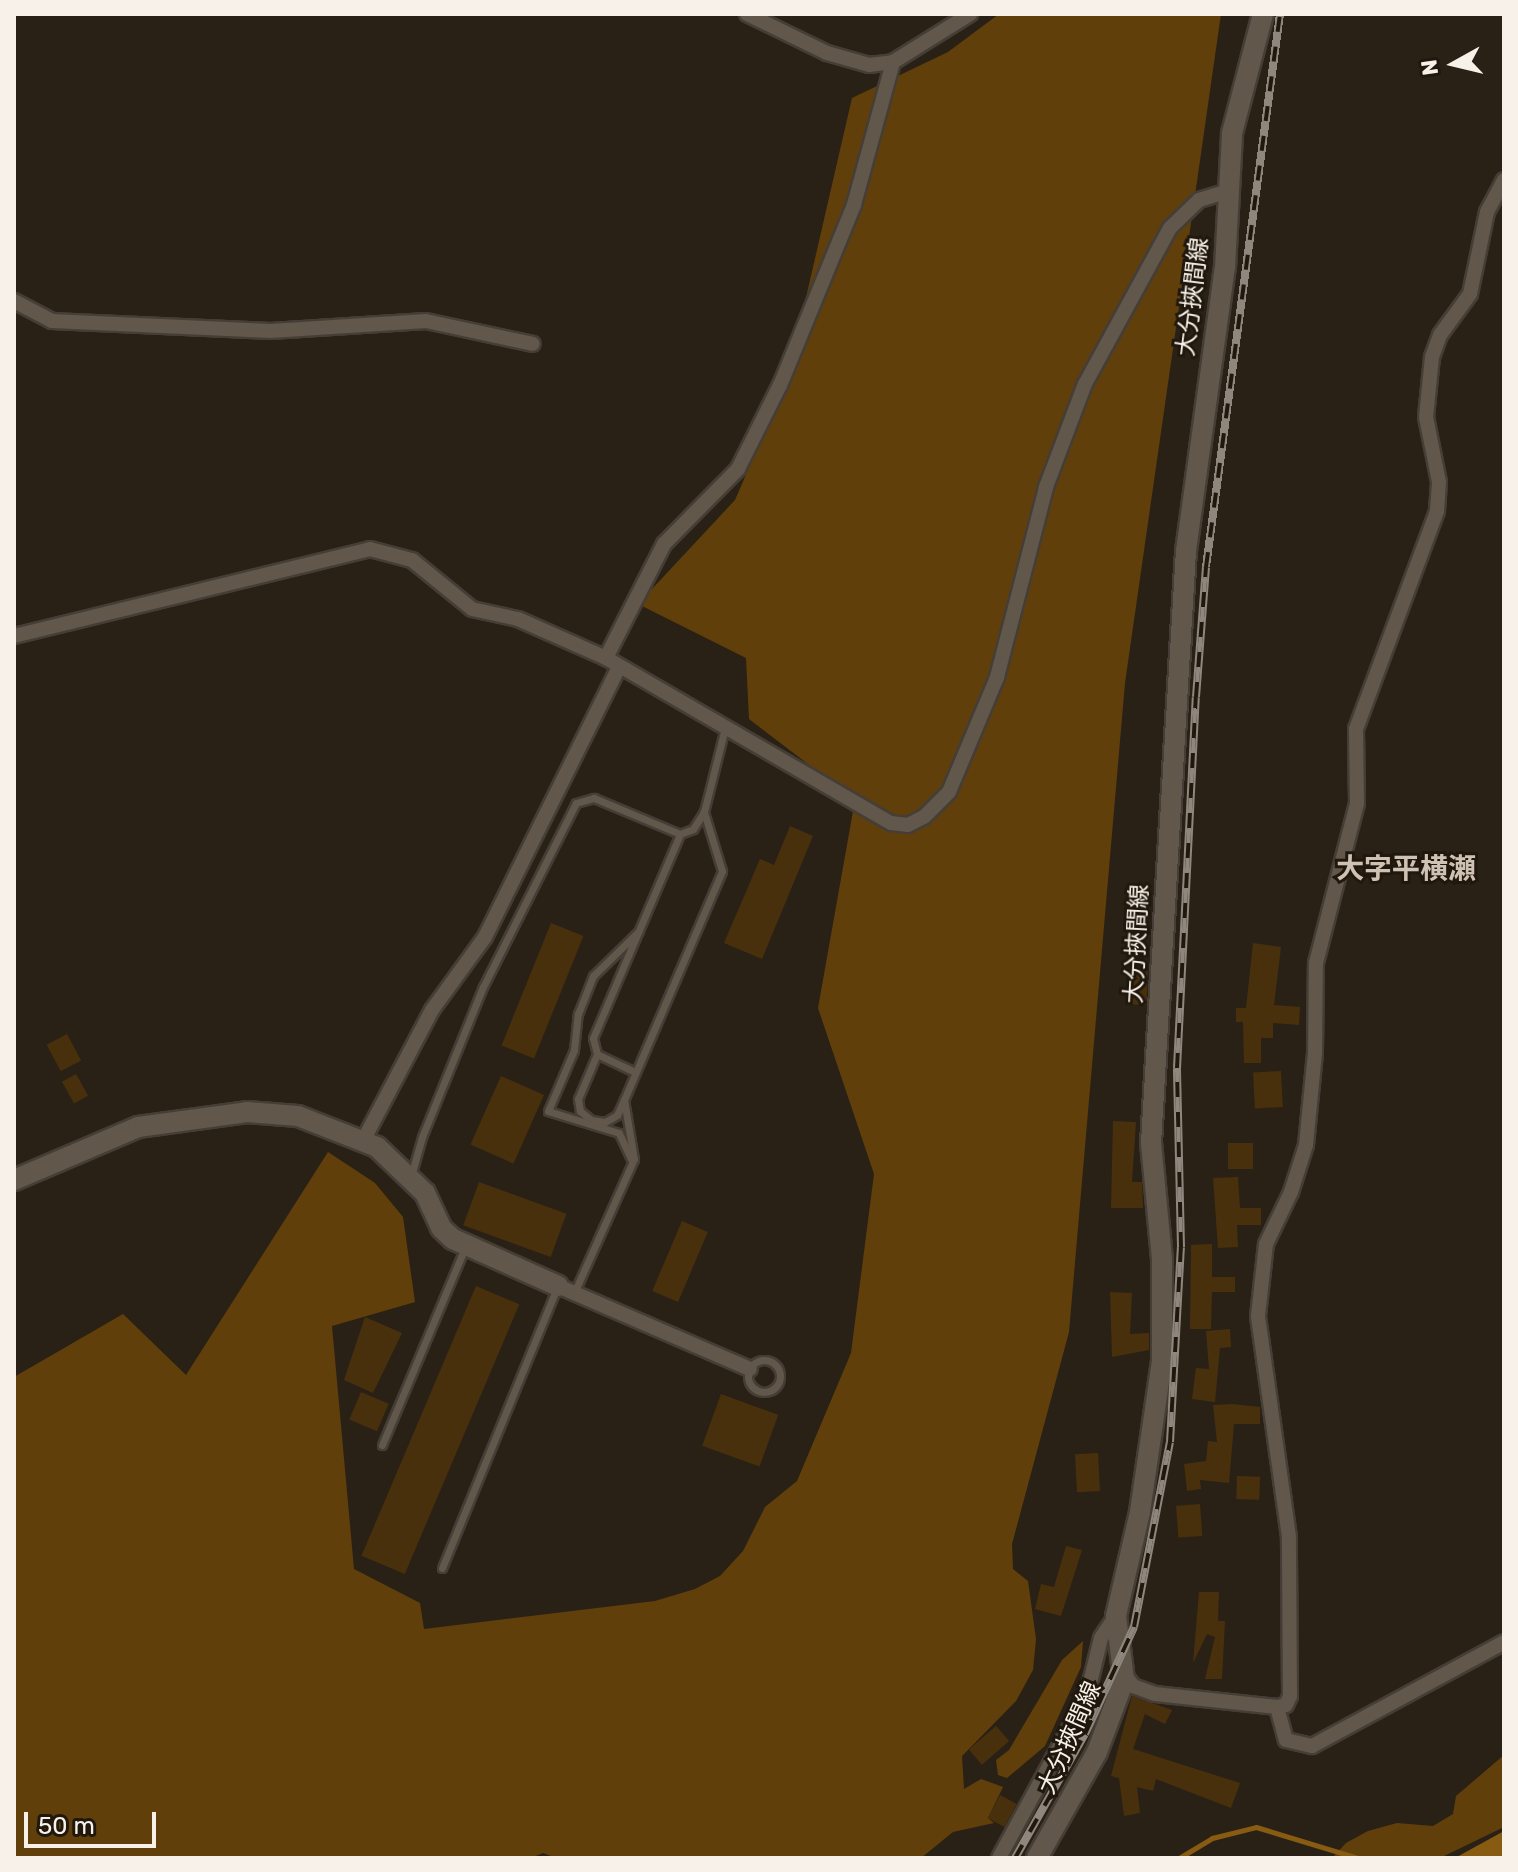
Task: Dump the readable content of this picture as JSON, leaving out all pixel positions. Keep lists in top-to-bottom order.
{
  "streets": {
    "main road": ["大分挾間線"]
  },
  "districts": ["大字平横瀬"],
  "scale_bar": "50 m",
  "north": "left"
}
